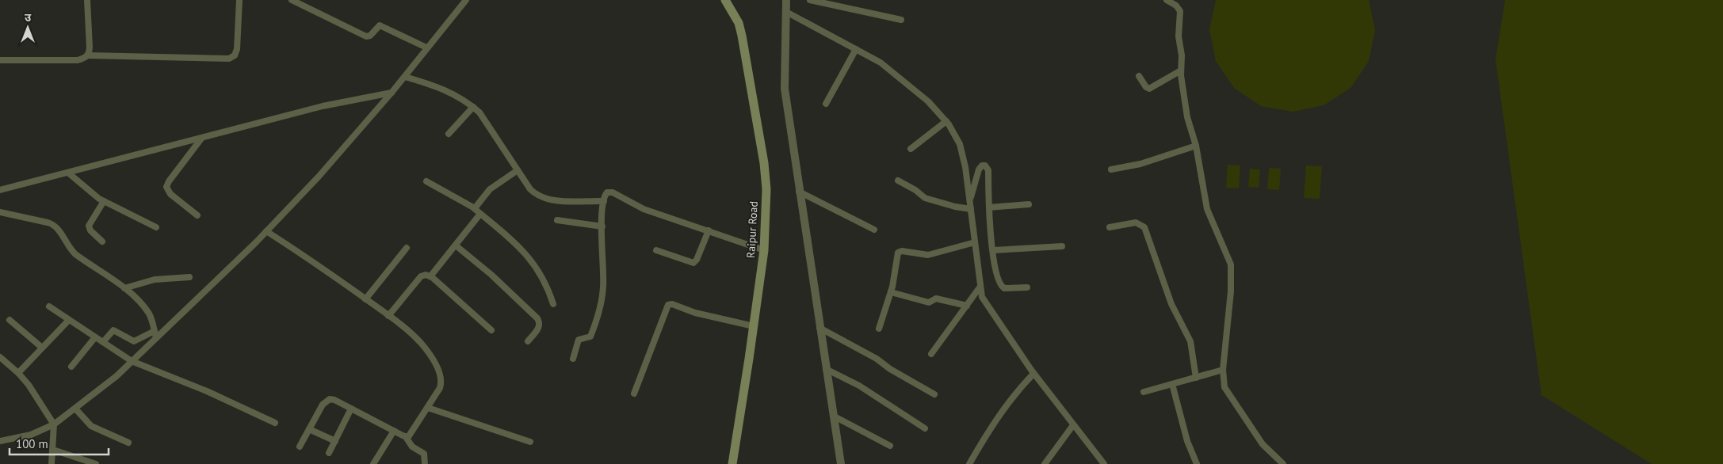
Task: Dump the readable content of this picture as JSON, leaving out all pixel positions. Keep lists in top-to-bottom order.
{
  "streets": {
    "main road": ["Raipur Road"]
  },
  "scale_bar": "100 m",
  "north": "top"
}
